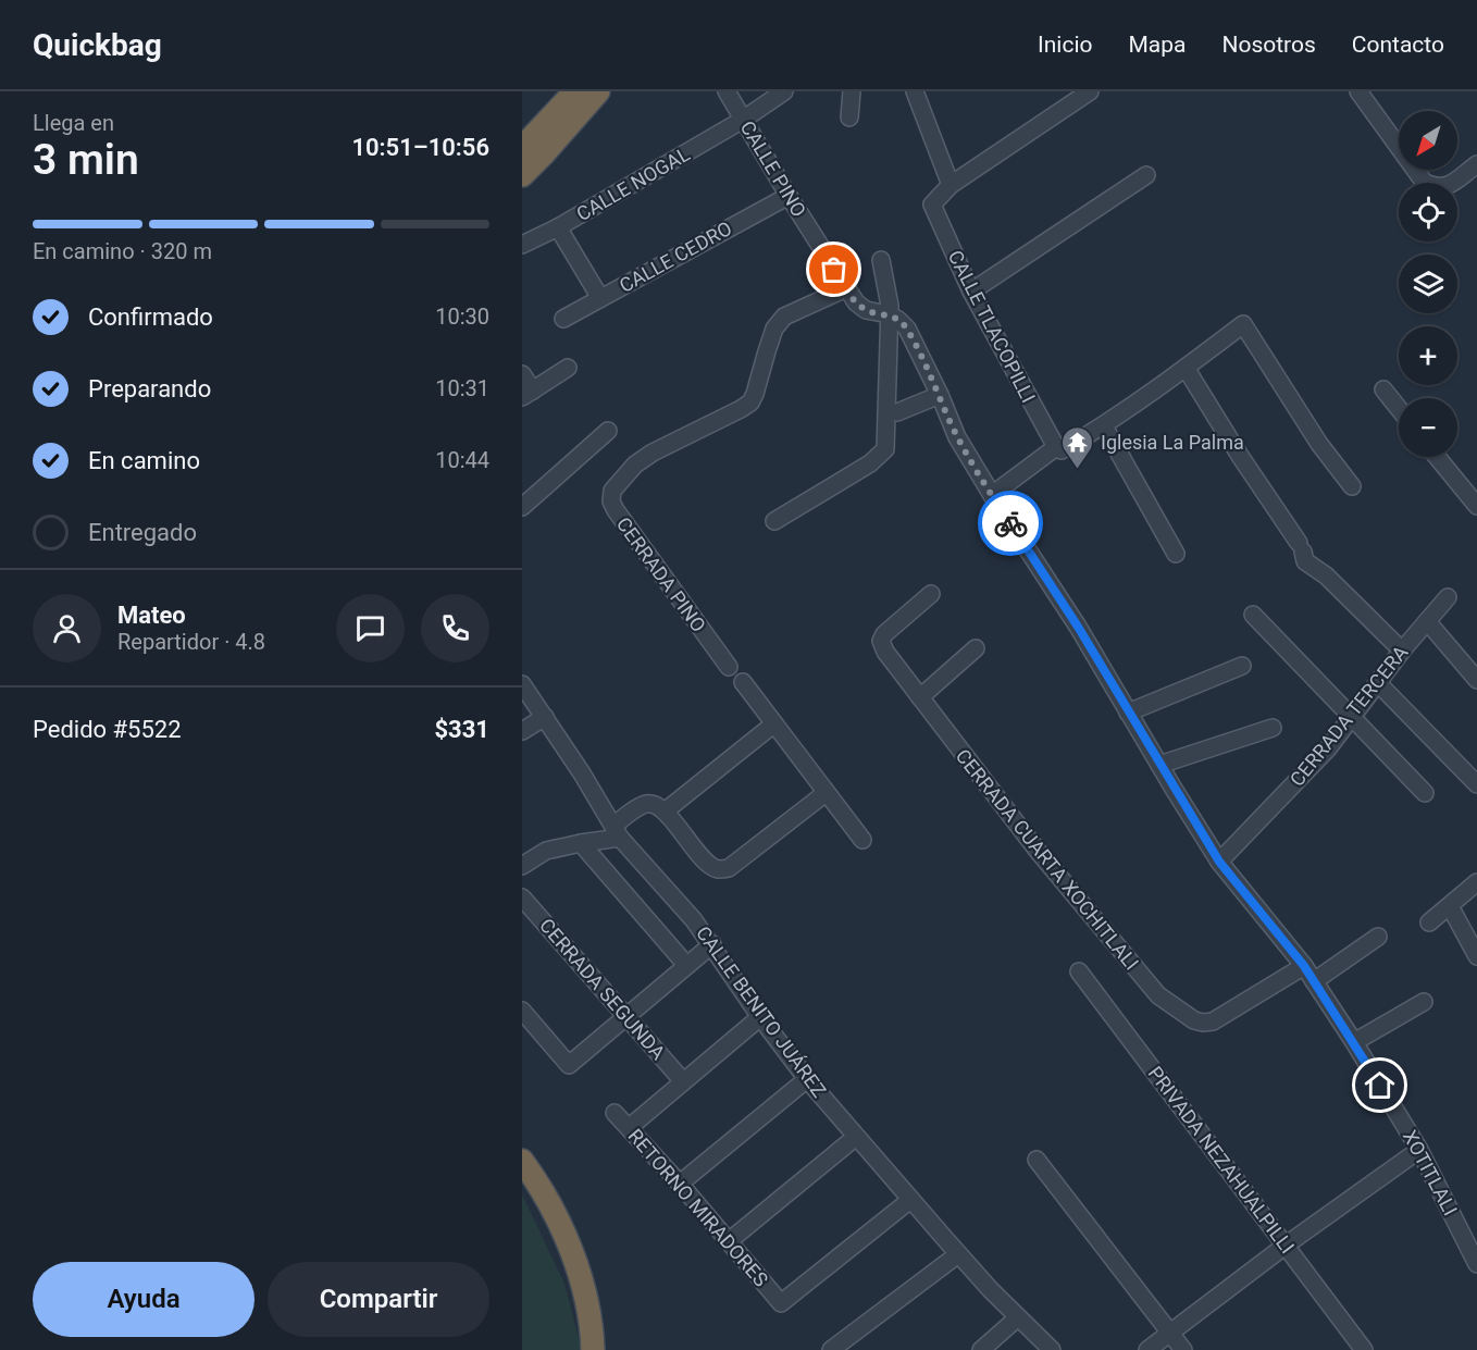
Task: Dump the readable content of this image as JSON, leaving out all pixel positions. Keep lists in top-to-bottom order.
{
  "streets": {
    "street": [
      "CALLE PINO",
      "CALLE NOGAL",
      "CALLE CEDRO",
      "CALLE TLACOPILLI",
      "CERRADA PINO",
      "CERRADA TERCERA",
      "CERRADA CUARTA XOCHITLALI",
      "CERRADA SEGUNDA",
      "CALLE BENITO JUÁREZ",
      "PRIVADA NEZAHUALPILLI",
      "XOTITLALI",
      "RETORNO MIRADORES"
    ]
  },
  "crossings": [
    ["CALLE PINO", "CALLE NOGAL"],
    ["CALLE PINO", "CALLE CEDRO"],
    ["CALLE PINO", "CERRADA PINO"],
    ["CALLE PINO", "XOTITLALI"],
    ["CERRADA TERCERA", "XOTITLALI"],
    ["CERRADA CUARTA XOCHITLALI", "XOTITLALI"],
    ["CALLE BENITO JUÁREZ", "RETORNO MIRADORES"]
  ],
  "places": {
    "temple": ["Iglesia La Palma"]
  },
  "north": "bottom left",
  "page": {
    "header": "Quickbag",
    "nav": [
      "Inicio",
      "Mapa",
      "Nosotros",
      "Contacto"
    ],
    "heading": ["3 min", "Llega en", "10:51–10:56"],
    "panel": [
      "Mateo",
      "Repartidor · 4.8",
      "Pedido #5522",
      "$331"
    ],
    "map_buttons": ["+", "−"],
    "bar": "En camino · 320 m",
    "list": [
      ["Confirmado", "10:30"],
      ["Preparando", "10:31"],
      ["En camino", "10:44"],
      "Entregado"
    ],
    "buttons": ["Ayuda", "Compartir"]
  }
}
